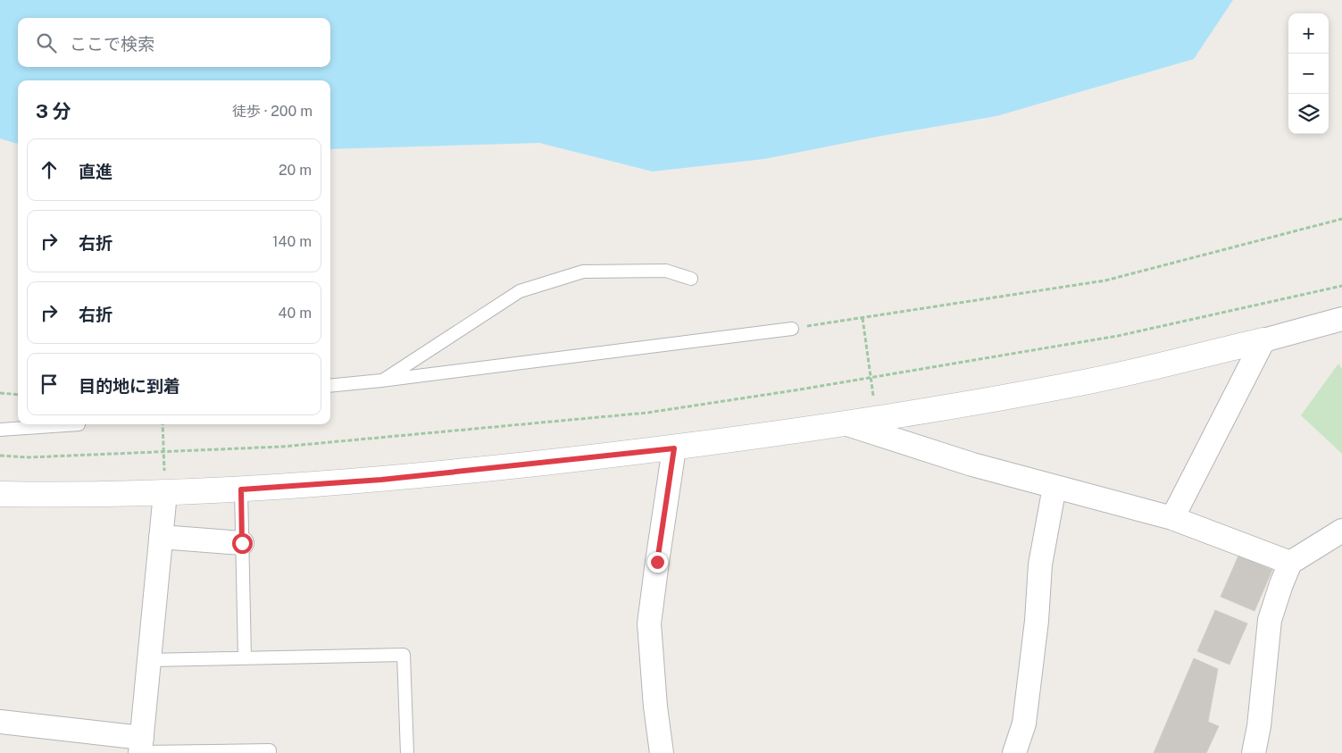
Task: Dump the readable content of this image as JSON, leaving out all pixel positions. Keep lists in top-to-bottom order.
{
  "page": {
    "map_buttons": ["+", "−"],
    "search": "ここで検索",
    "heading": ["3 分", "徒歩 · 200 m"],
    "list": [
      ["直進", "20 m"],
      ["右折", "140 m"],
      ["右折", "40 m"],
      "目的地に到着"
    ]
  }
}
